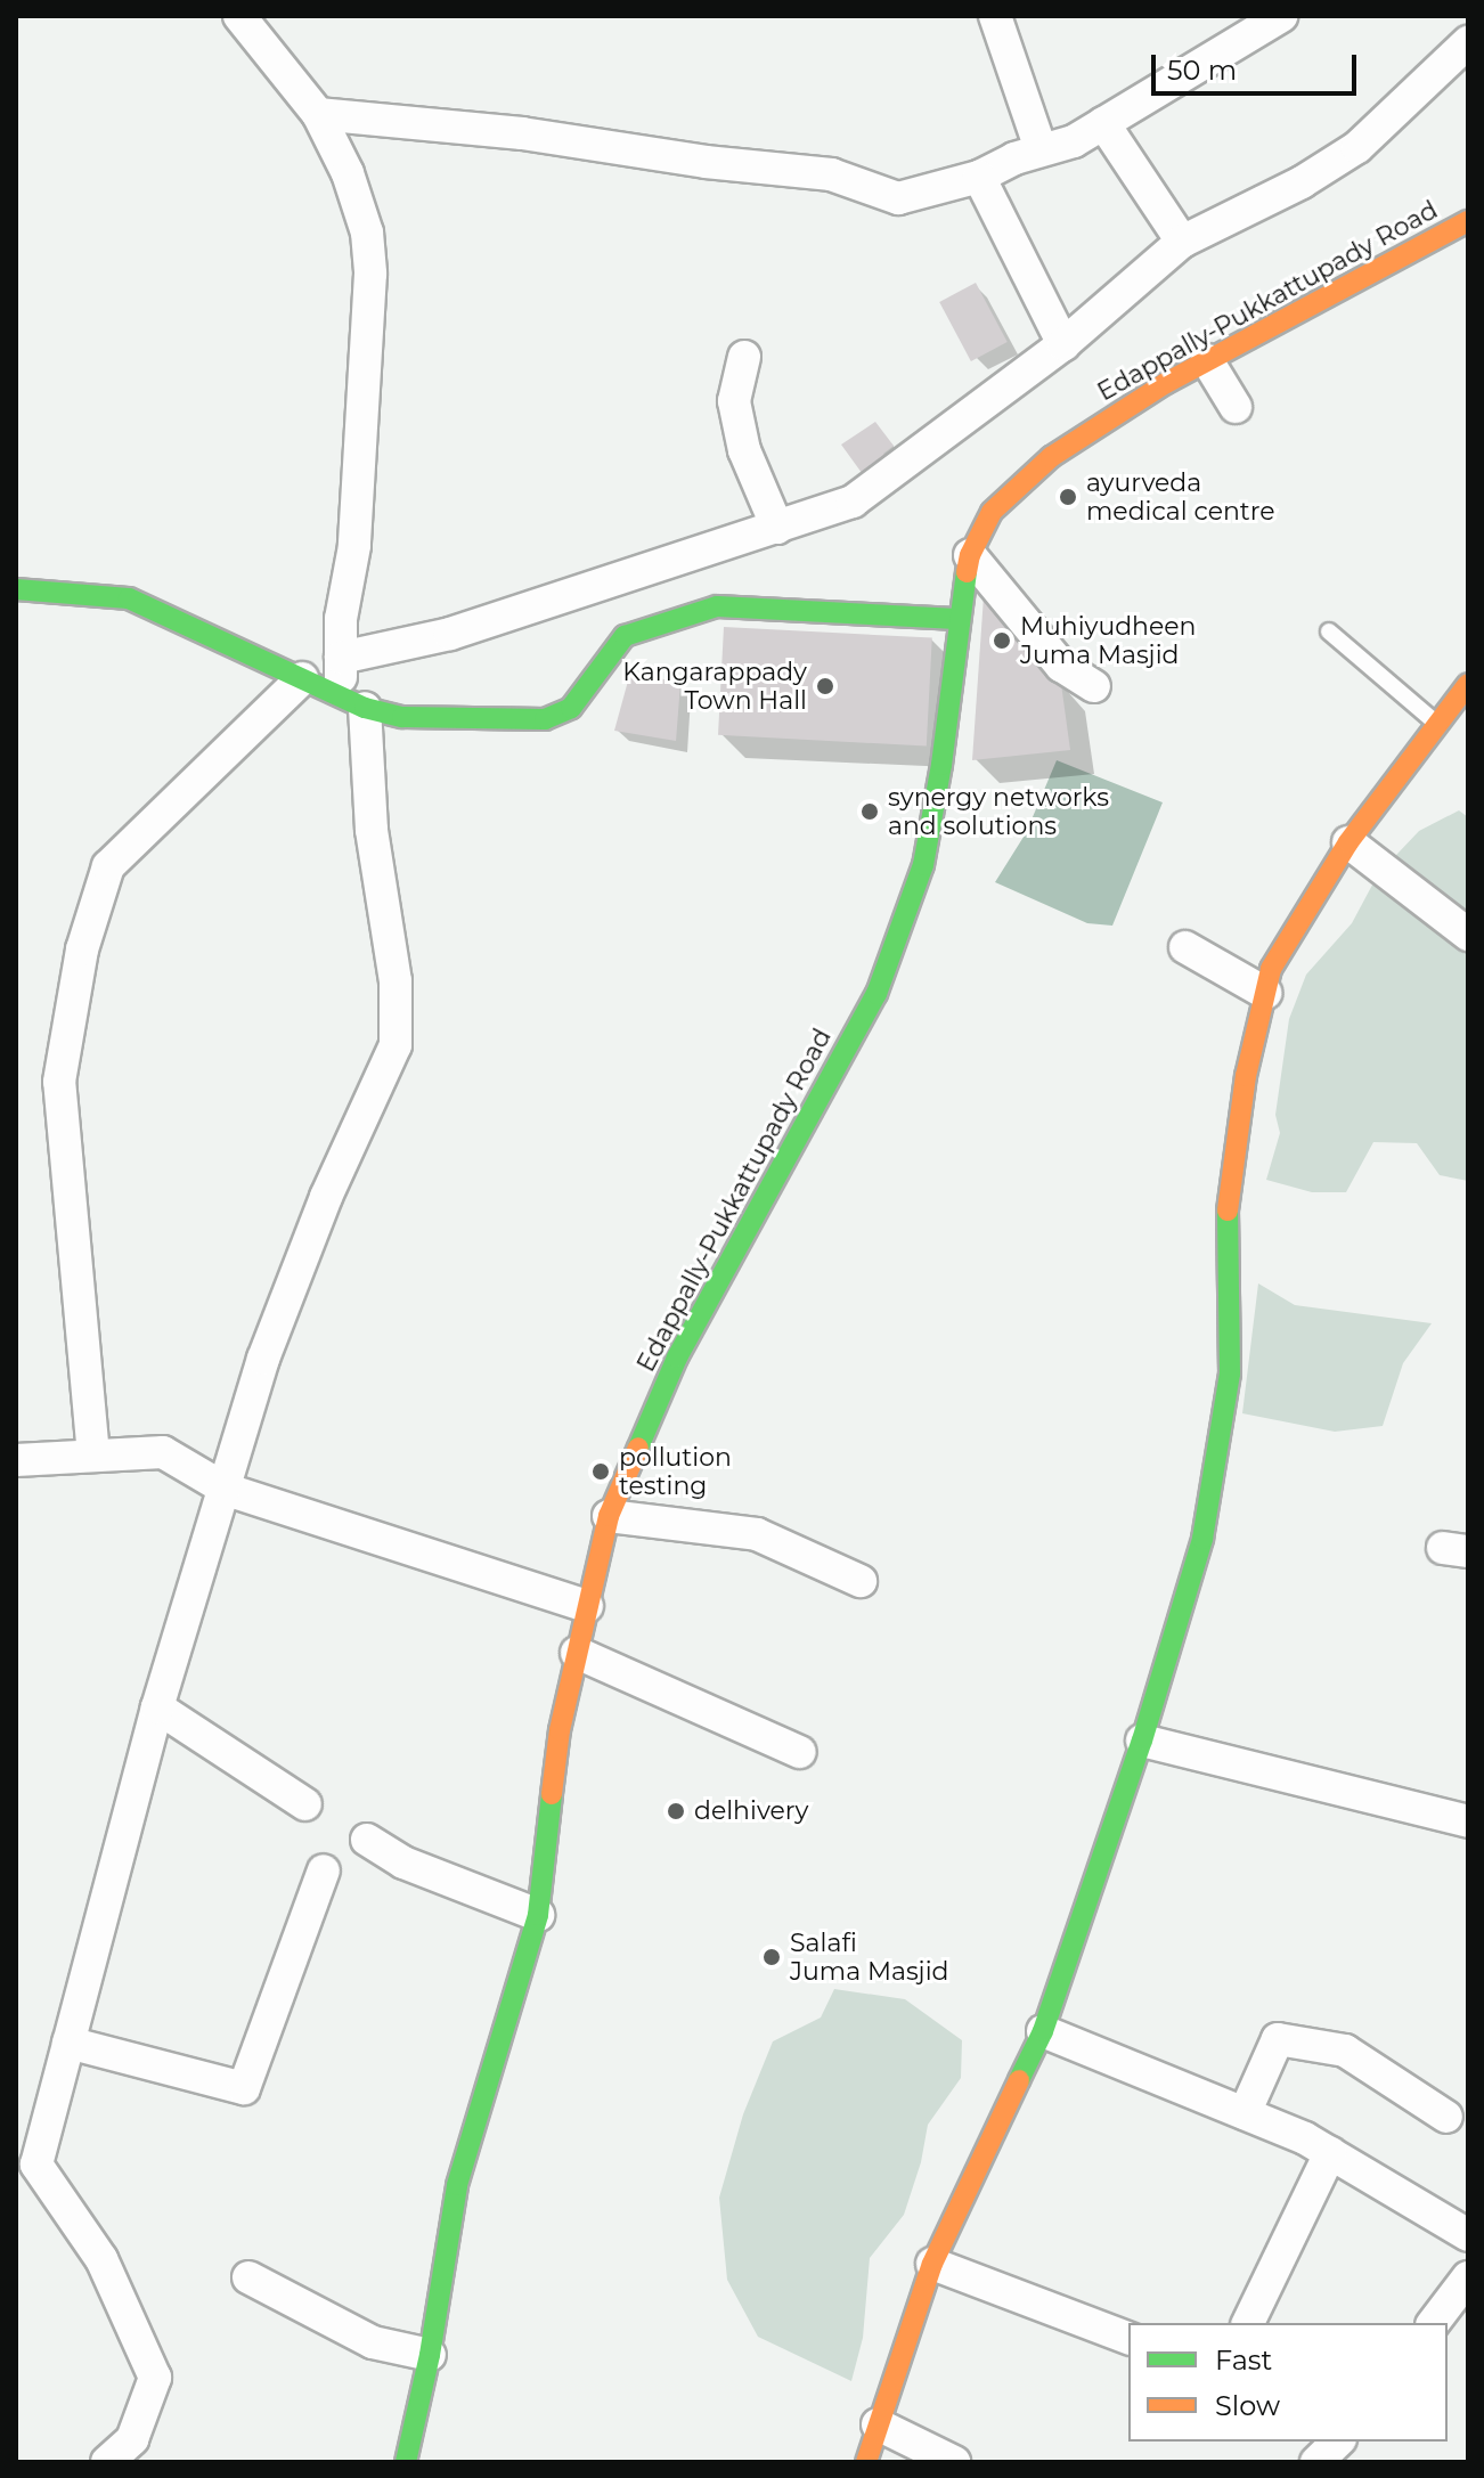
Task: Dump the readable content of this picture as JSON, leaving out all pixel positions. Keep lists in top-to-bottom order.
{
  "streets": {
    "street": ["Edappally-Pukkattupady Road"]
  },
  "places": [
    "ayurveda medical centre",
    "Muhiyudheen Juma Masjid",
    "Kangarappady Town Hall",
    "synergy networks and solutions",
    "pollution testing",
    "delhivery",
    "Salafi Juma Masjid"
  ],
  "legend": ["Fast", "Slow"],
  "scale_bar": "50 m"
}
